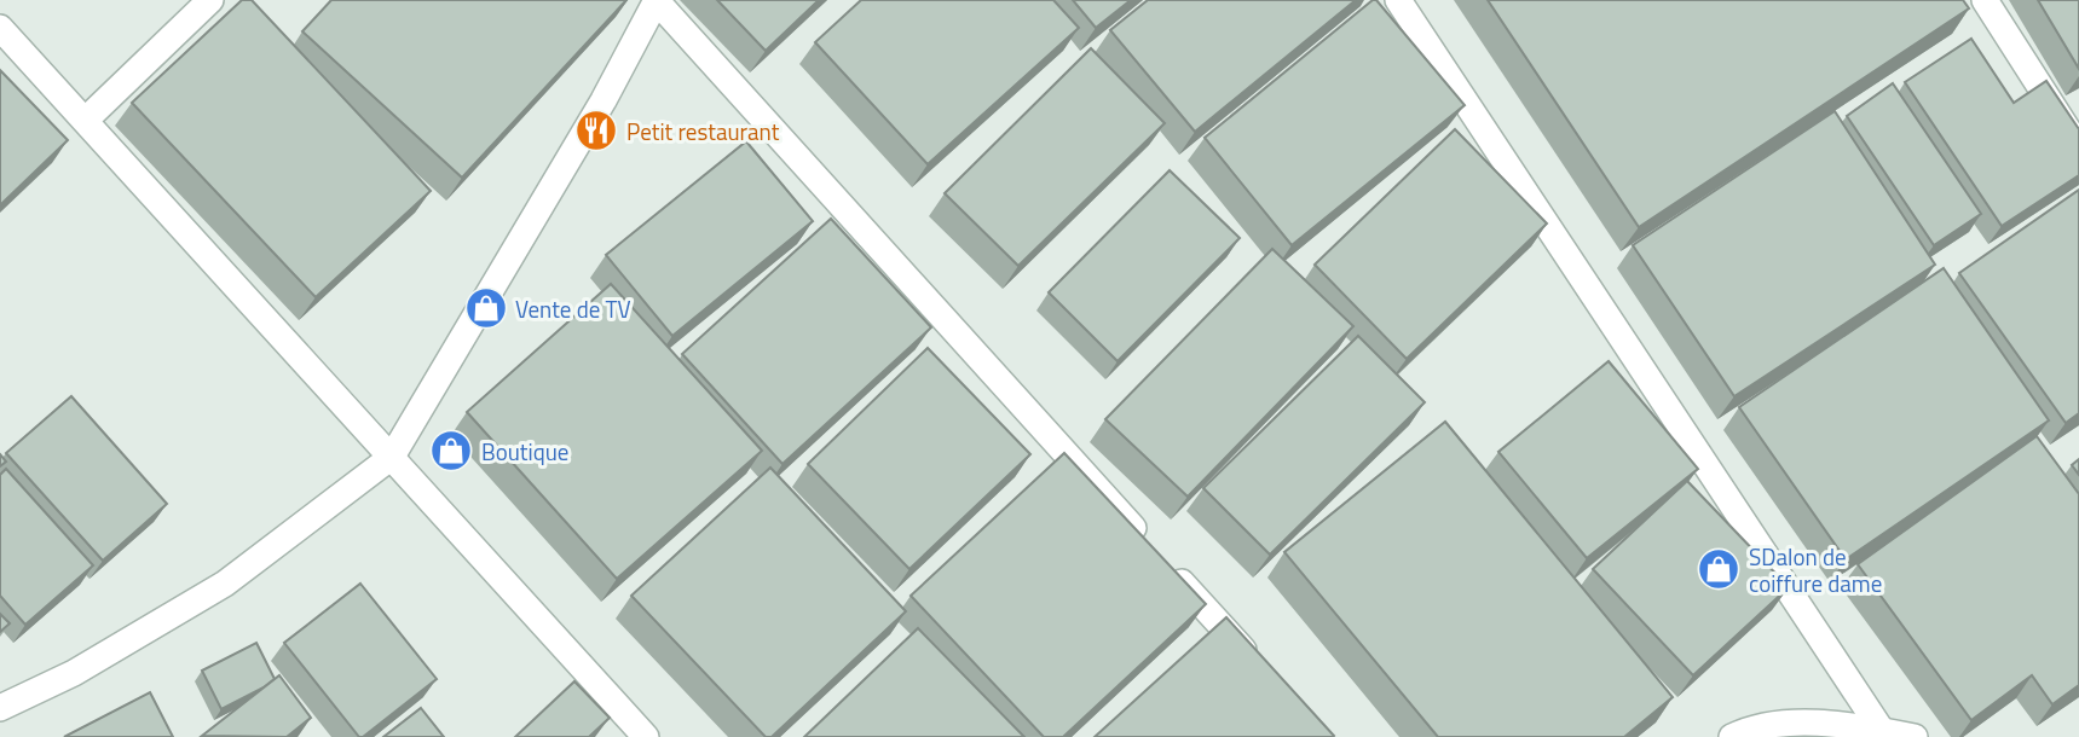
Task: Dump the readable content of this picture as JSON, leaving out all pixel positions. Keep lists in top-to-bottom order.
{
  "places": {
    "restaurant": ["Petit restaurant"],
    "shop": ["Vente de TV", "Boutique", "SDalon de coiffure dame"]
  }
}
